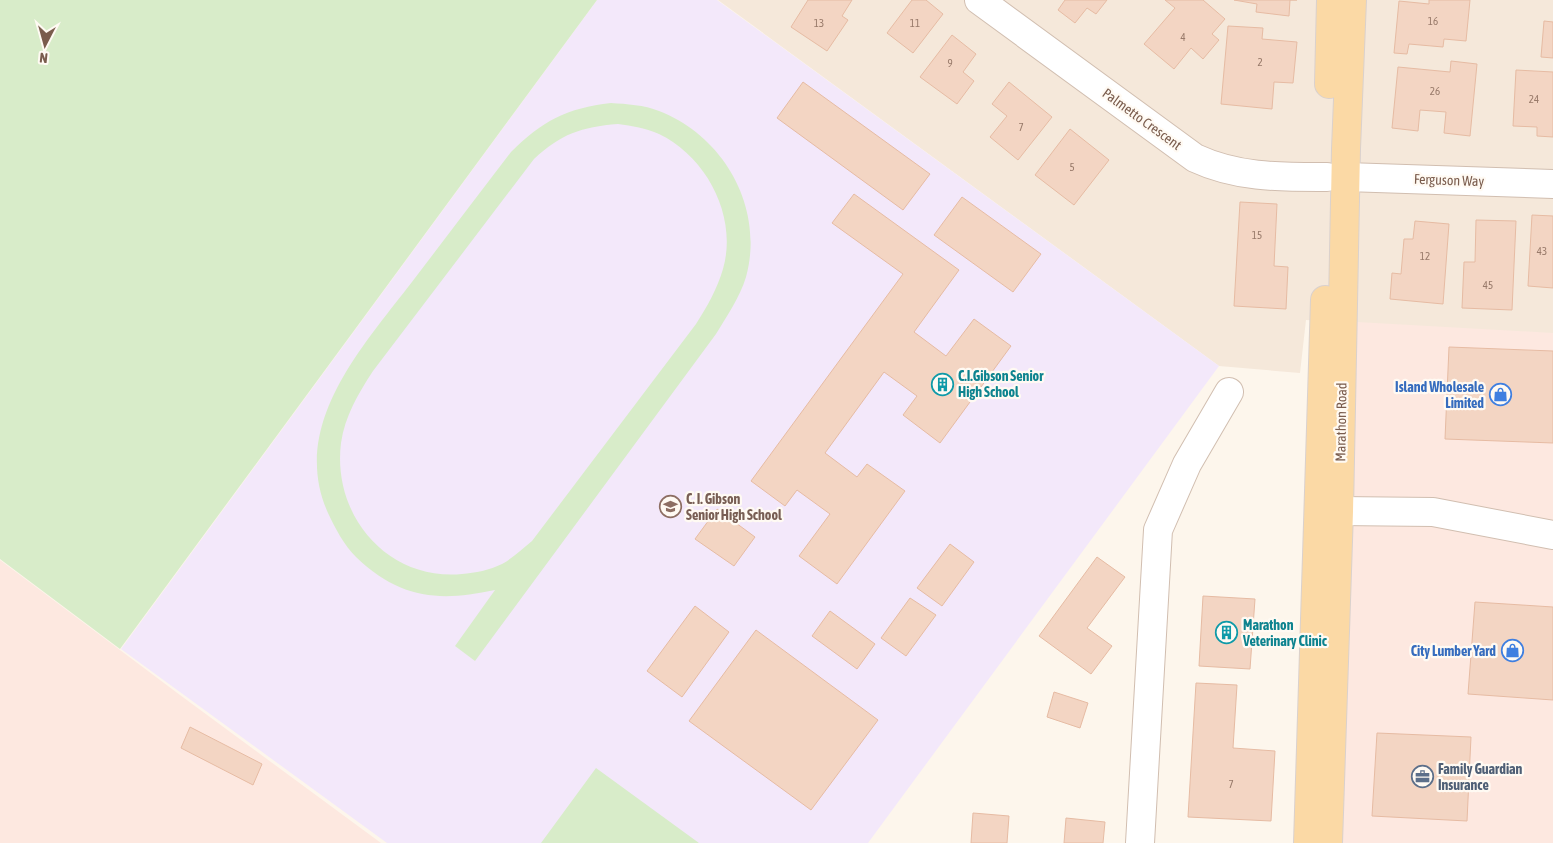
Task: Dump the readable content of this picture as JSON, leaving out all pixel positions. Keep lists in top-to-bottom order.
{
  "streets": {
    "main road": ["Marathon Road"],
    "street": ["Palmetto Crescent", "Ferguson Way"]
  },
  "crossings": [
    ["Palmetto Crescent", "Ferguson Way"],
    ["Palmetto Crescent", "Marathon Road"],
    ["Ferguson Way", "Marathon Road"]
  ],
  "places": {
    "building": ["C.I.Gibson Senior High School", "Marathon Veterinary Clinic"],
    "shop": ["Island Wholesale Limited", "City Lumber Yard"],
    "school or university": ["C. I. Gibson Senior High School"],
    "office": ["Family Guardian Insurance"]
  },
  "house_numbers": [
    "16",
    "13",
    "11",
    "4",
    "2",
    "9",
    "26",
    "24",
    "7",
    "5",
    "15",
    "43",
    "12",
    "45",
    "7"
  ],
  "north": "bottom"
}
